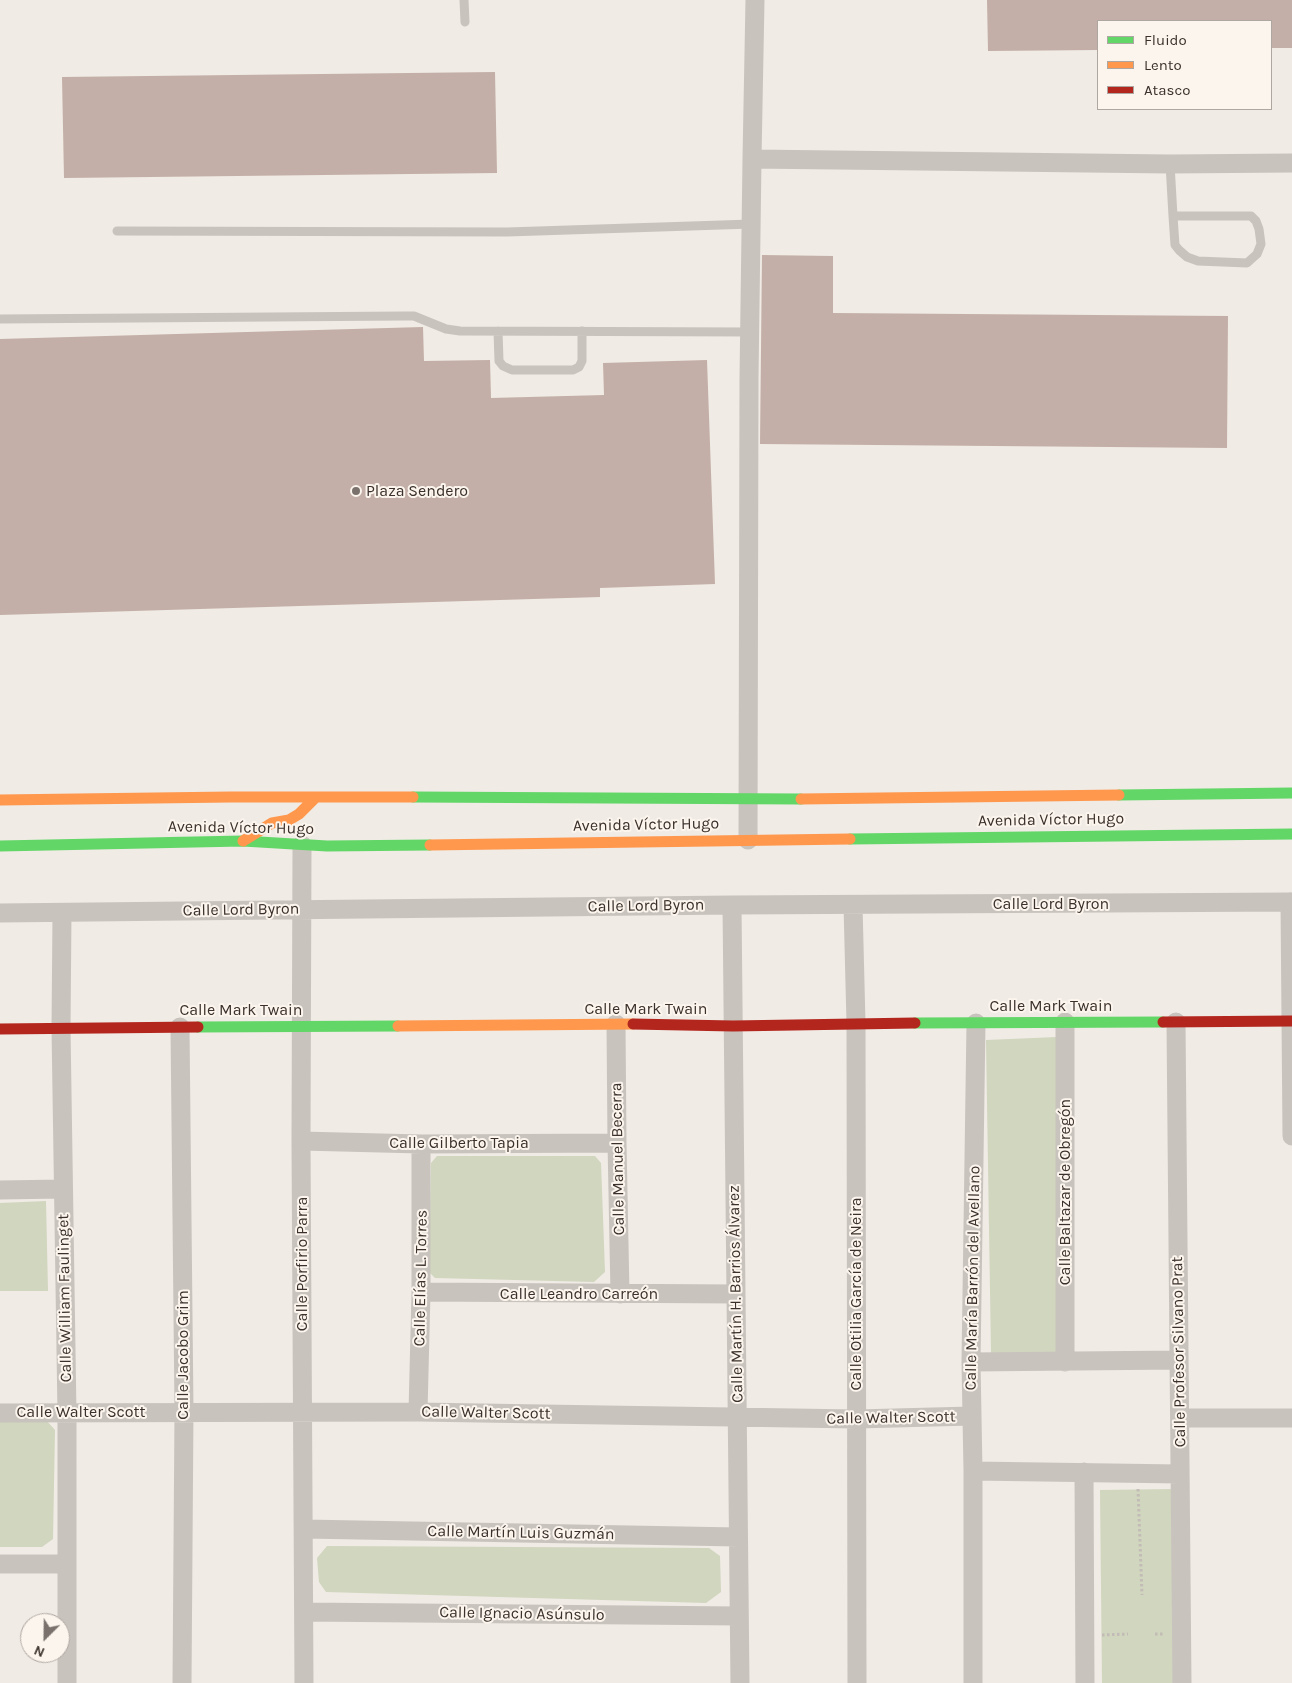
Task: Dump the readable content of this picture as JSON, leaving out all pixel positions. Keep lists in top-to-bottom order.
{
  "streets": {
    "street": [
      "Avenida Víctor Hugo",
      "Calle Lord Byron",
      "Calle Mark Twain",
      "Calle Gilberto Tapia",
      "Calle Manuel Becerra",
      "Calle Baltazar de Obregón",
      "Calle Porfirio Parra",
      "Calle Elías L. Torres",
      "Calle María Barrón del Avellano",
      "Calle Leandro Carreón",
      "Calle Martín H. Barrios Álvarez",
      "Calle Otilia García de Neira",
      "Calle William Faulinget",
      "Calle Profesor Silvano Prat",
      "Calle Jacobo Grim",
      "Calle Walter Scott",
      "Calle Martín Luis Guzmán",
      "Calle Ignacio Asúnsulo"
    ]
  },
  "crossings": [
    ["Avenida Víctor Hugo", "Calle Porfirio Parra"],
    ["Calle Lord Byron", "Calle Porfirio Parra"],
    ["Calle Lord Byron", "Calle Martín H. Barrios Álvarez"],
    ["Calle Lord Byron", "Calle Otilia García de Neira"],
    ["Calle Lord Byron", "Calle William Faulinget"],
    ["Calle Mark Twain", "Calle Manuel Becerra"],
    ["Calle Mark Twain", "Calle Baltazar de Obregón"],
    ["Calle Mark Twain", "Calle Porfirio Parra"],
    ["Calle Mark Twain", "Calle María Barrón del Avellano"],
    ["Calle Mark Twain", "Calle Martín H. Barrios Álvarez"],
    ["Calle Mark Twain", "Calle Otilia García de Neira"],
    ["Calle Mark Twain", "Calle William Faulinget"],
    ["Calle Mark Twain", "Calle Profesor Silvano Prat"],
    ["Calle Mark Twain", "Calle Jacobo Grim"],
    ["Calle Gilberto Tapia", "Calle Manuel Becerra"],
    ["Calle Gilberto Tapia", "Calle Porfirio Parra"],
    ["Calle Gilberto Tapia", "Calle Elías L. Torres"],
    ["Calle Manuel Becerra", "Calle Leandro Carreón"],
    ["Calle Porfirio Parra", "Calle Walter Scott"],
    ["Calle Porfirio Parra", "Calle Martín Luis Guzmán"],
    ["Calle Porfirio Parra", "Calle Ignacio Asúnsulo"],
    ["Calle Elías L. Torres", "Calle Leandro Carreón"],
    ["Calle Elías L. Torres", "Calle Walter Scott"],
    ["Calle María Barrón del Avellano", "Calle Walter Scott"],
    ["Calle Leandro Carreón", "Calle Martín H. Barrios Álvarez"],
    ["Calle Martín H. Barrios Álvarez", "Calle Walter Scott"],
    ["Calle Martín H. Barrios Álvarez", "Calle Martín Luis Guzmán"],
    ["Calle Martín H. Barrios Álvarez", "Calle Ignacio Asúnsulo"],
    ["Calle Otilia García de Neira", "Calle Walter Scott"],
    ["Calle William Faulinget", "Calle Walter Scott"],
    ["Calle Jacobo Grim", "Calle Walter Scott"]
  ],
  "places": ["Plaza Sendero"],
  "legend": ["Fluido", "Lento", "Atasco"],
  "north": "bottom left"
}
